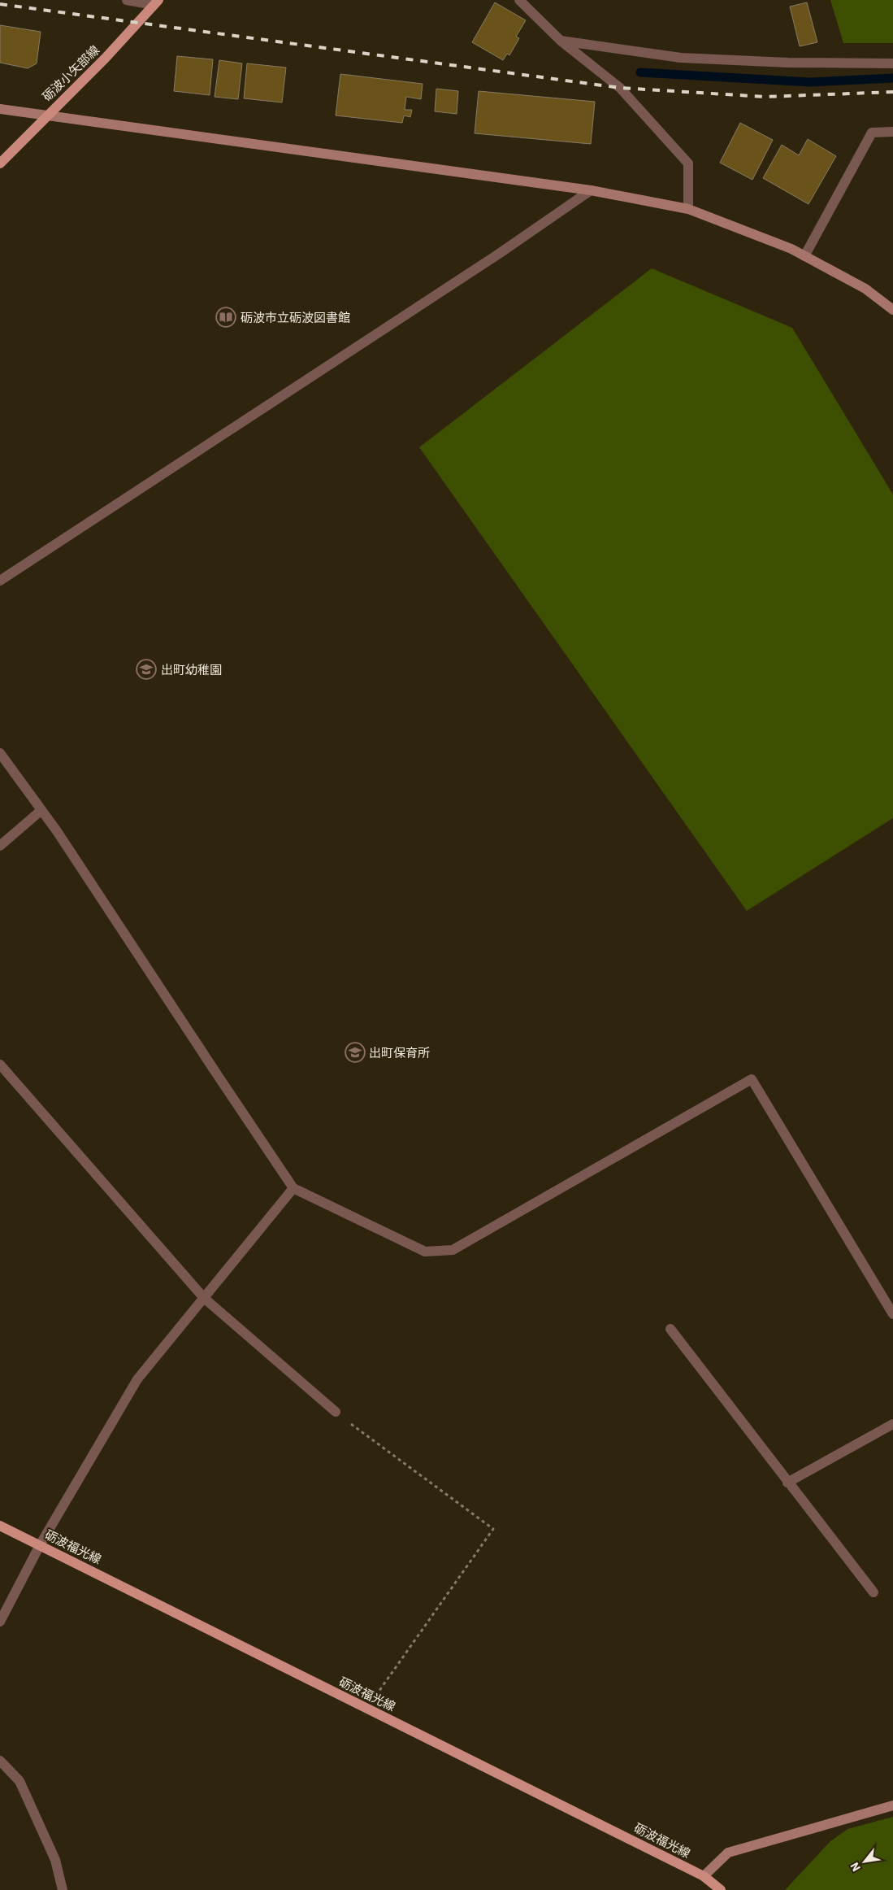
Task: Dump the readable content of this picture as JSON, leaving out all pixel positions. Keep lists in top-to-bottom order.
{
  "streets": {
    "main road": ["砺波小矢部線", "砺波福光線"]
  },
  "places": {
    "library": ["砺波市立砺波図書館"],
    "school or university": ["出町幼稚園", "出町保育所"]
  },
  "north": "bottom left"
}
